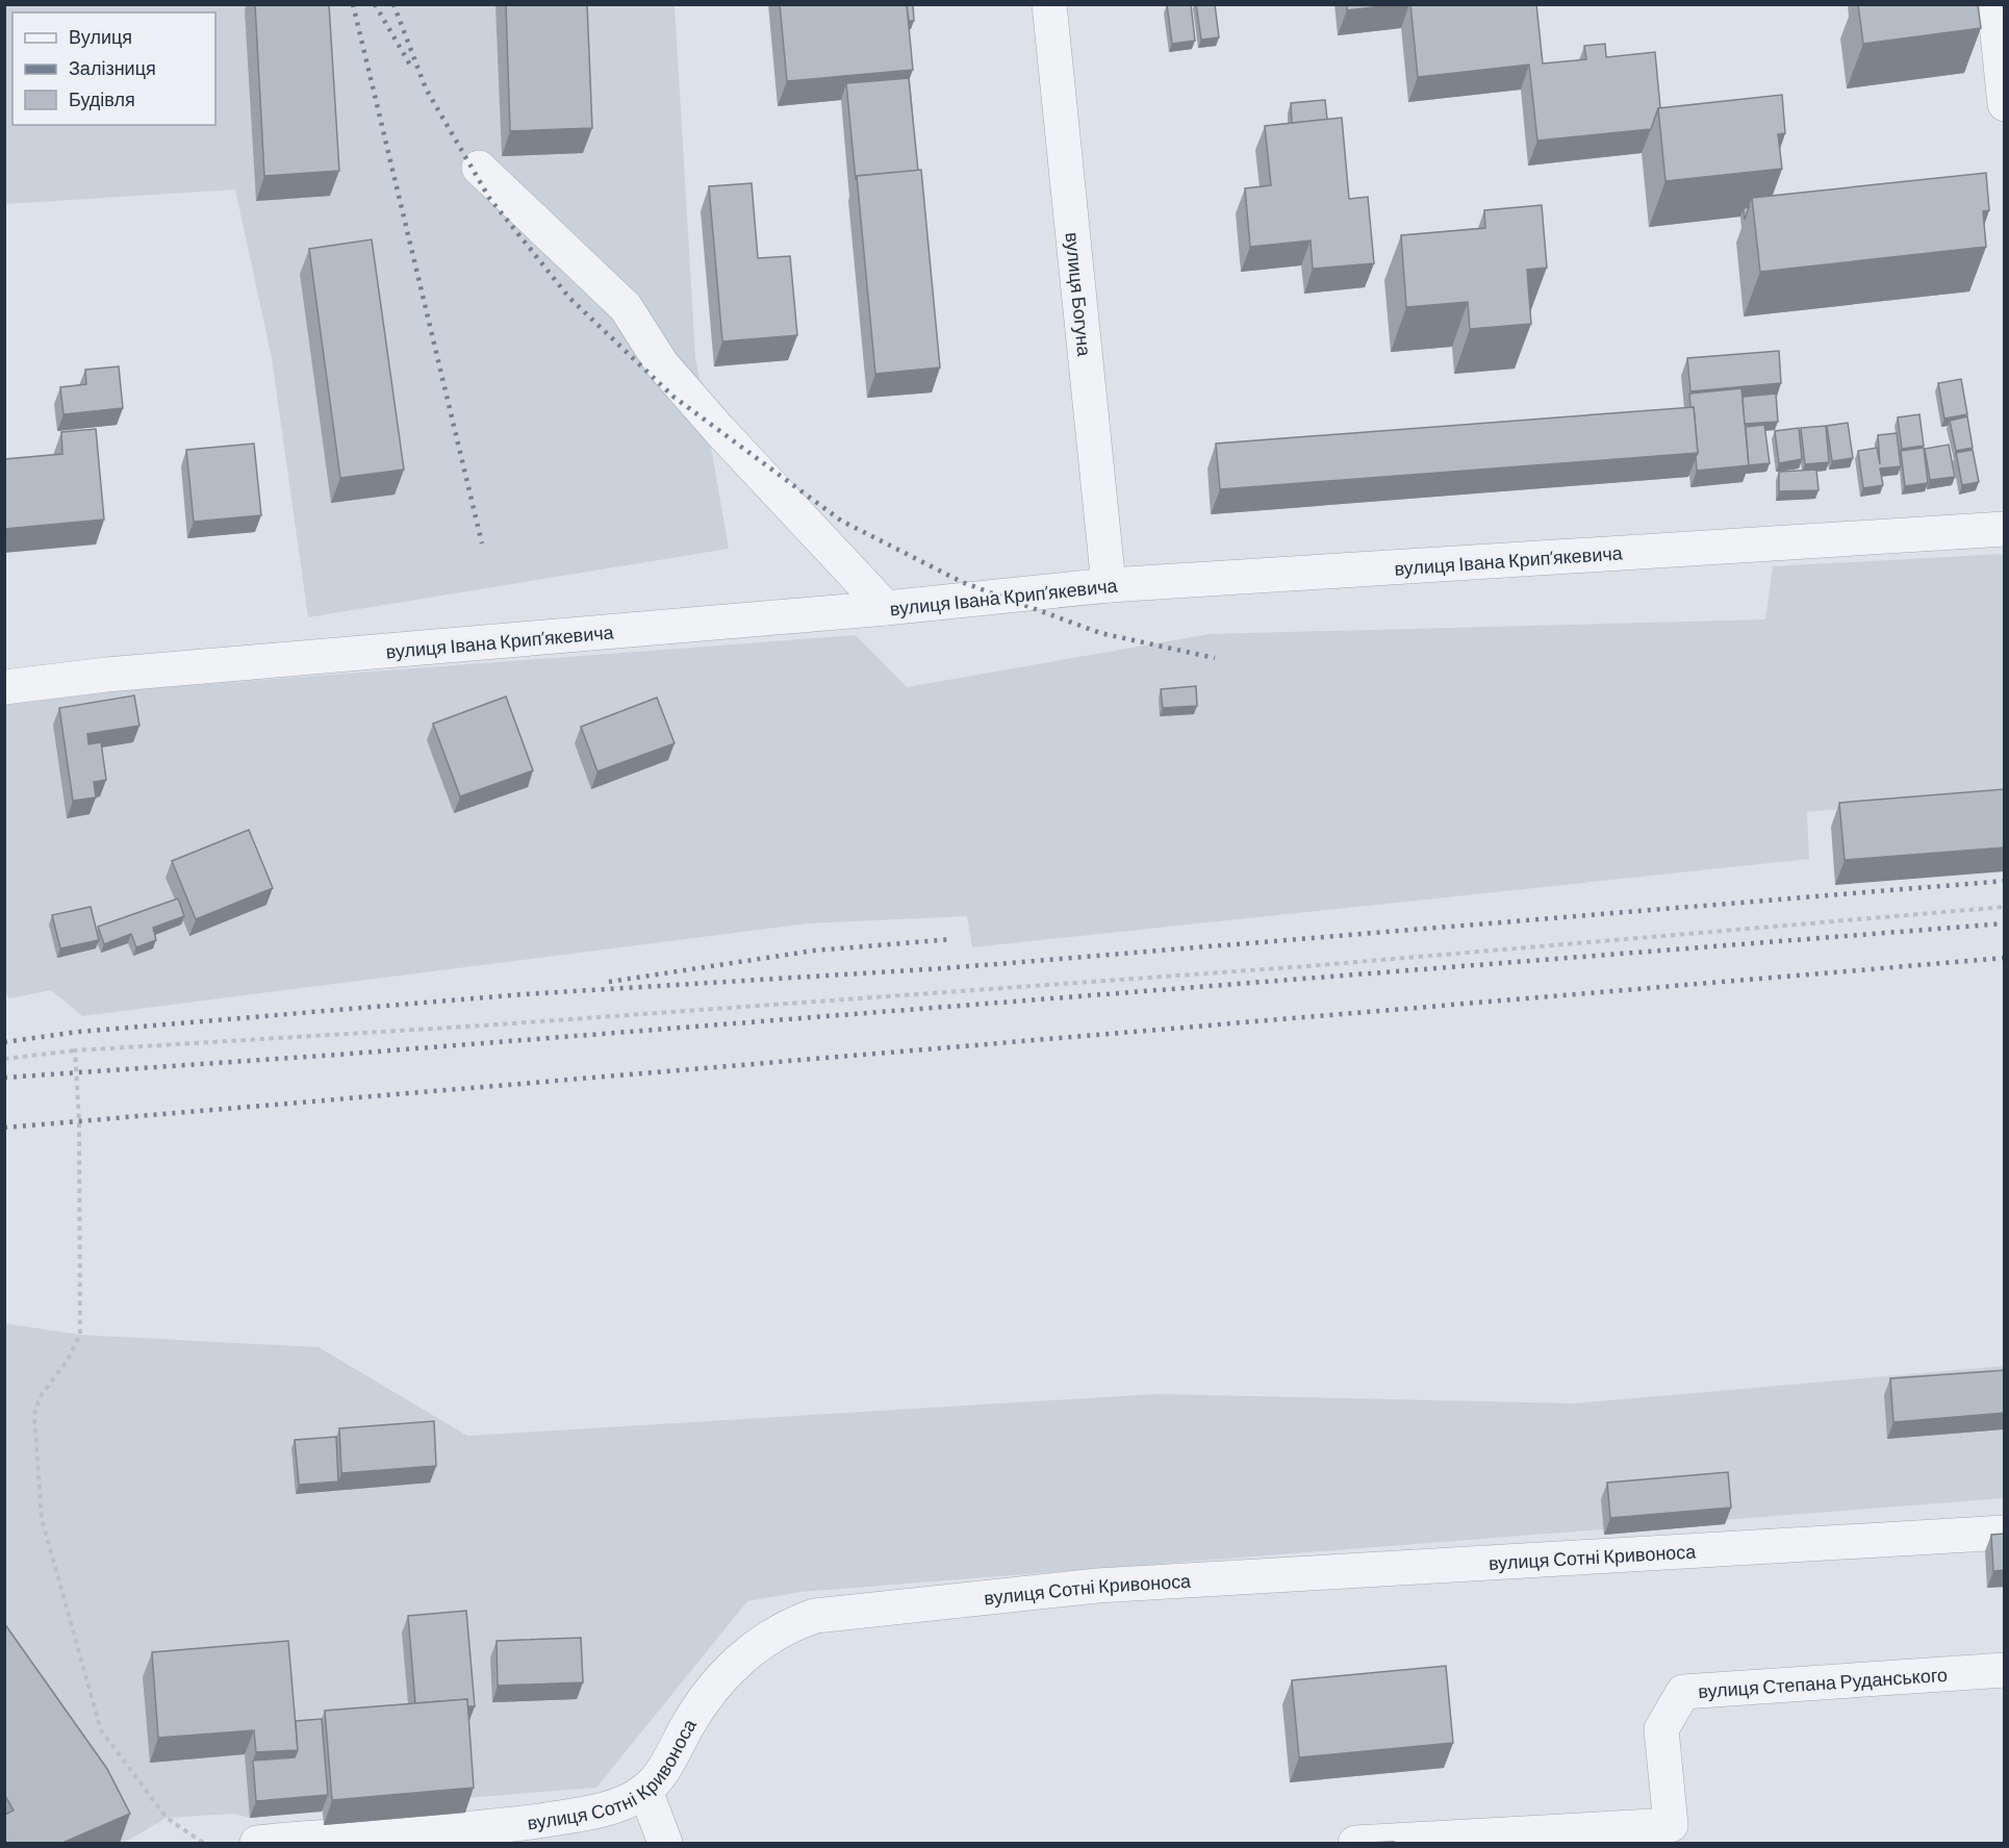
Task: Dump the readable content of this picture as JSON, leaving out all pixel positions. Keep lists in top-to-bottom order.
{
  "streets": {
    "street": [
      "вулиця Богуна",
      "вулиця Івана Крипʼякевича",
      "вулиця Сотні Кривоноса",
      "вулиця Степана Руданського"
    ]
  },
  "crossings": [
    ["вулиця Богуна", "вулиця Івана Крипʼякевича"]
  ],
  "legend": ["Вулиця", "Залізниця", "Будівля"]
}
